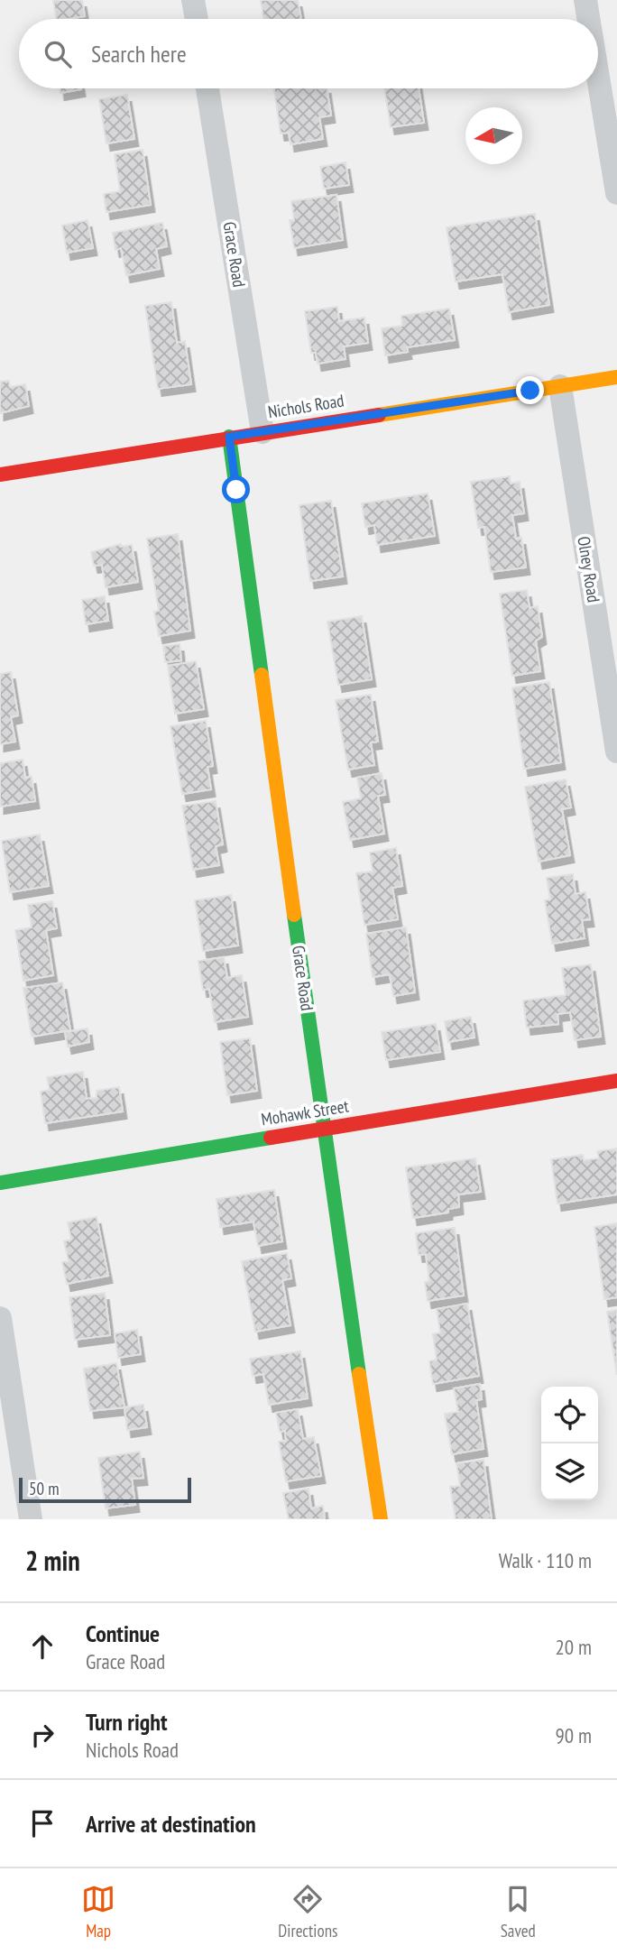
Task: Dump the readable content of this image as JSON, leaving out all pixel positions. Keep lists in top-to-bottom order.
{
  "streets": {
    "street": [
      "Grace Road",
      "Nichols Road",
      "Olney Road",
      "Mohawk Street"
    ]
  },
  "crossings": [
    ["Grace Road", "Nichols Road"],
    ["Grace Road", "Mohawk Street"],
    ["Nichols Road", "Olney Road"]
  ],
  "scale_bar": "50 m",
  "north": "left",
  "page": {
    "search": "Search here",
    "scale": "50 m",
    "heading": ["2 min", "Walk · 110 m"],
    "list": [
      ["Continue", "Grace Road", "20 m"],
      ["Turn right", "Nichols Road", "90 m"],
      "Arrive at destination"
    ],
    "nav": ["Map", "Directions", "Saved"]
  }
}
